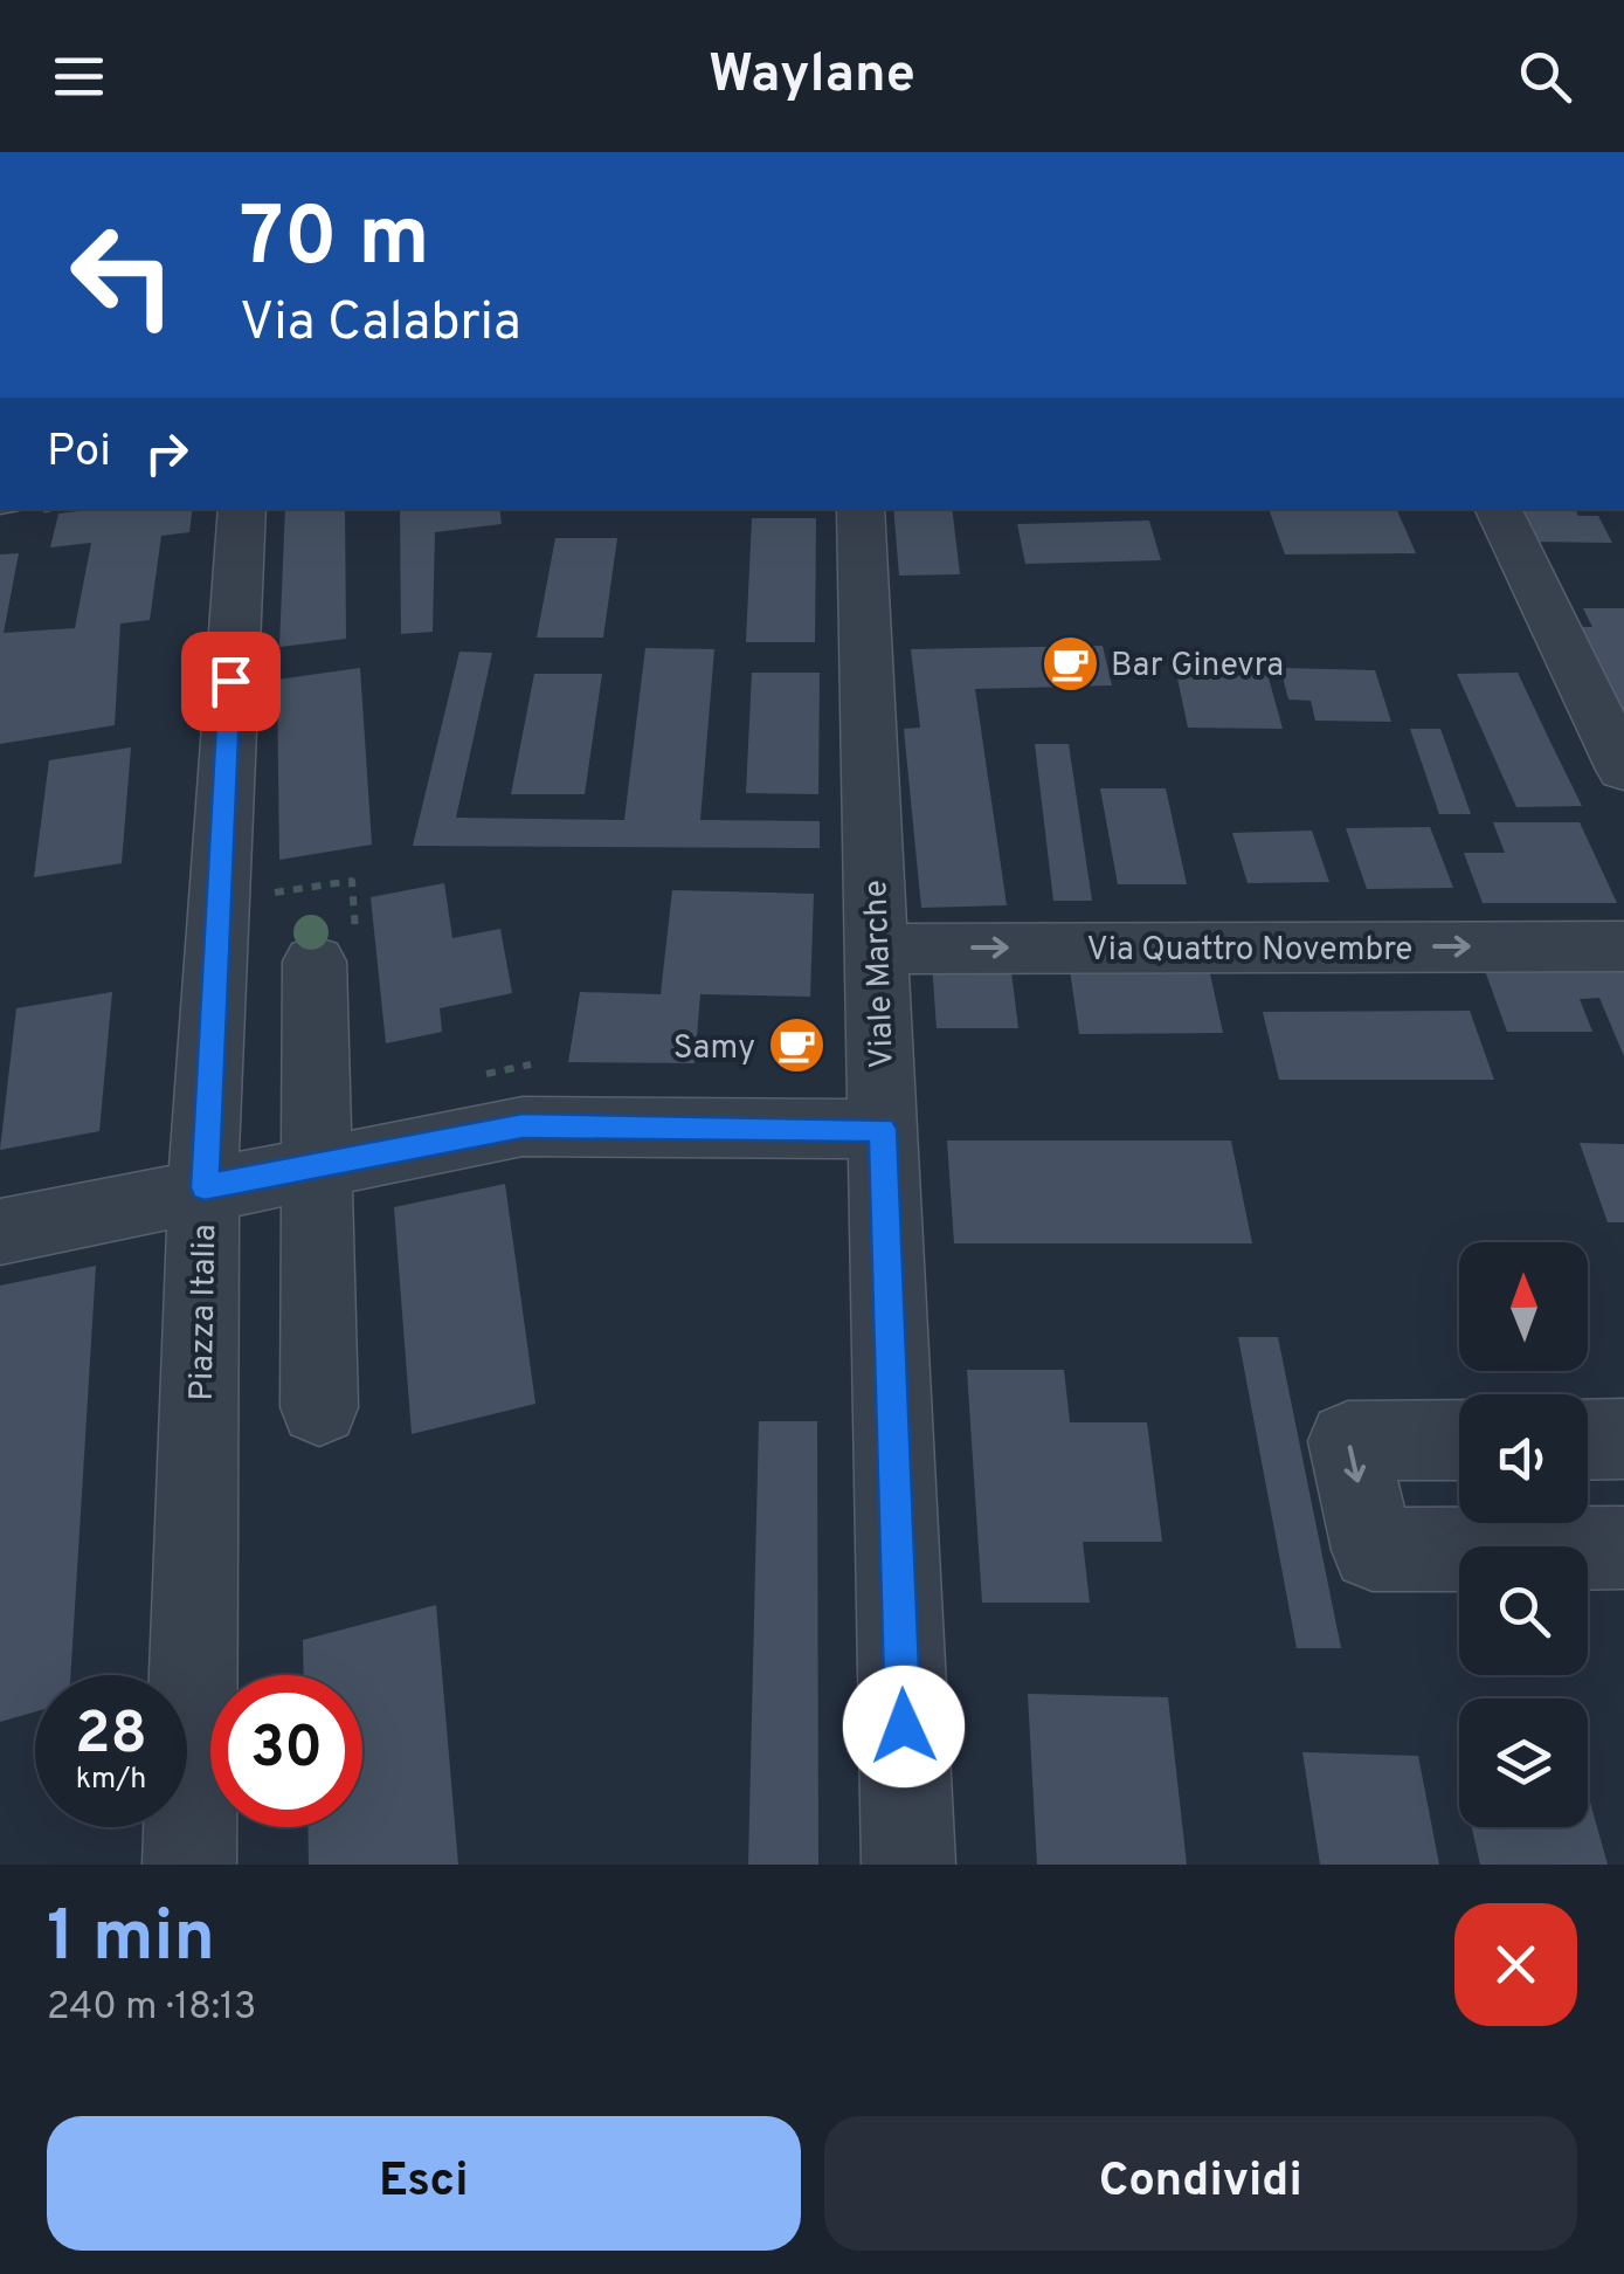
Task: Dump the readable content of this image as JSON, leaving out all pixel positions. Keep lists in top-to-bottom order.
{
  "streets": {
    "street": ["Via Quattro Novembre", "Viale Marche", "Piazza Italia"]
  },
  "crossings": [
    ["Via Quattro Novembre", "Viale Marche"]
  ],
  "one_way": ["Via Quattro Novembre"],
  "places": {
    "cafe": ["Bar Ginevra", "Samy"]
  },
  "north": "top",
  "page": {
    "header": "Waylane",
    "turn": ["70 m", "Via Calabria"],
    "then": "Poi",
    "speed": "28 km/h",
    "limit": "30",
    "heading": ["1 min", "240 m · 18:13"],
    "buttons": ["Esci", "Condividi"]
  }
}
